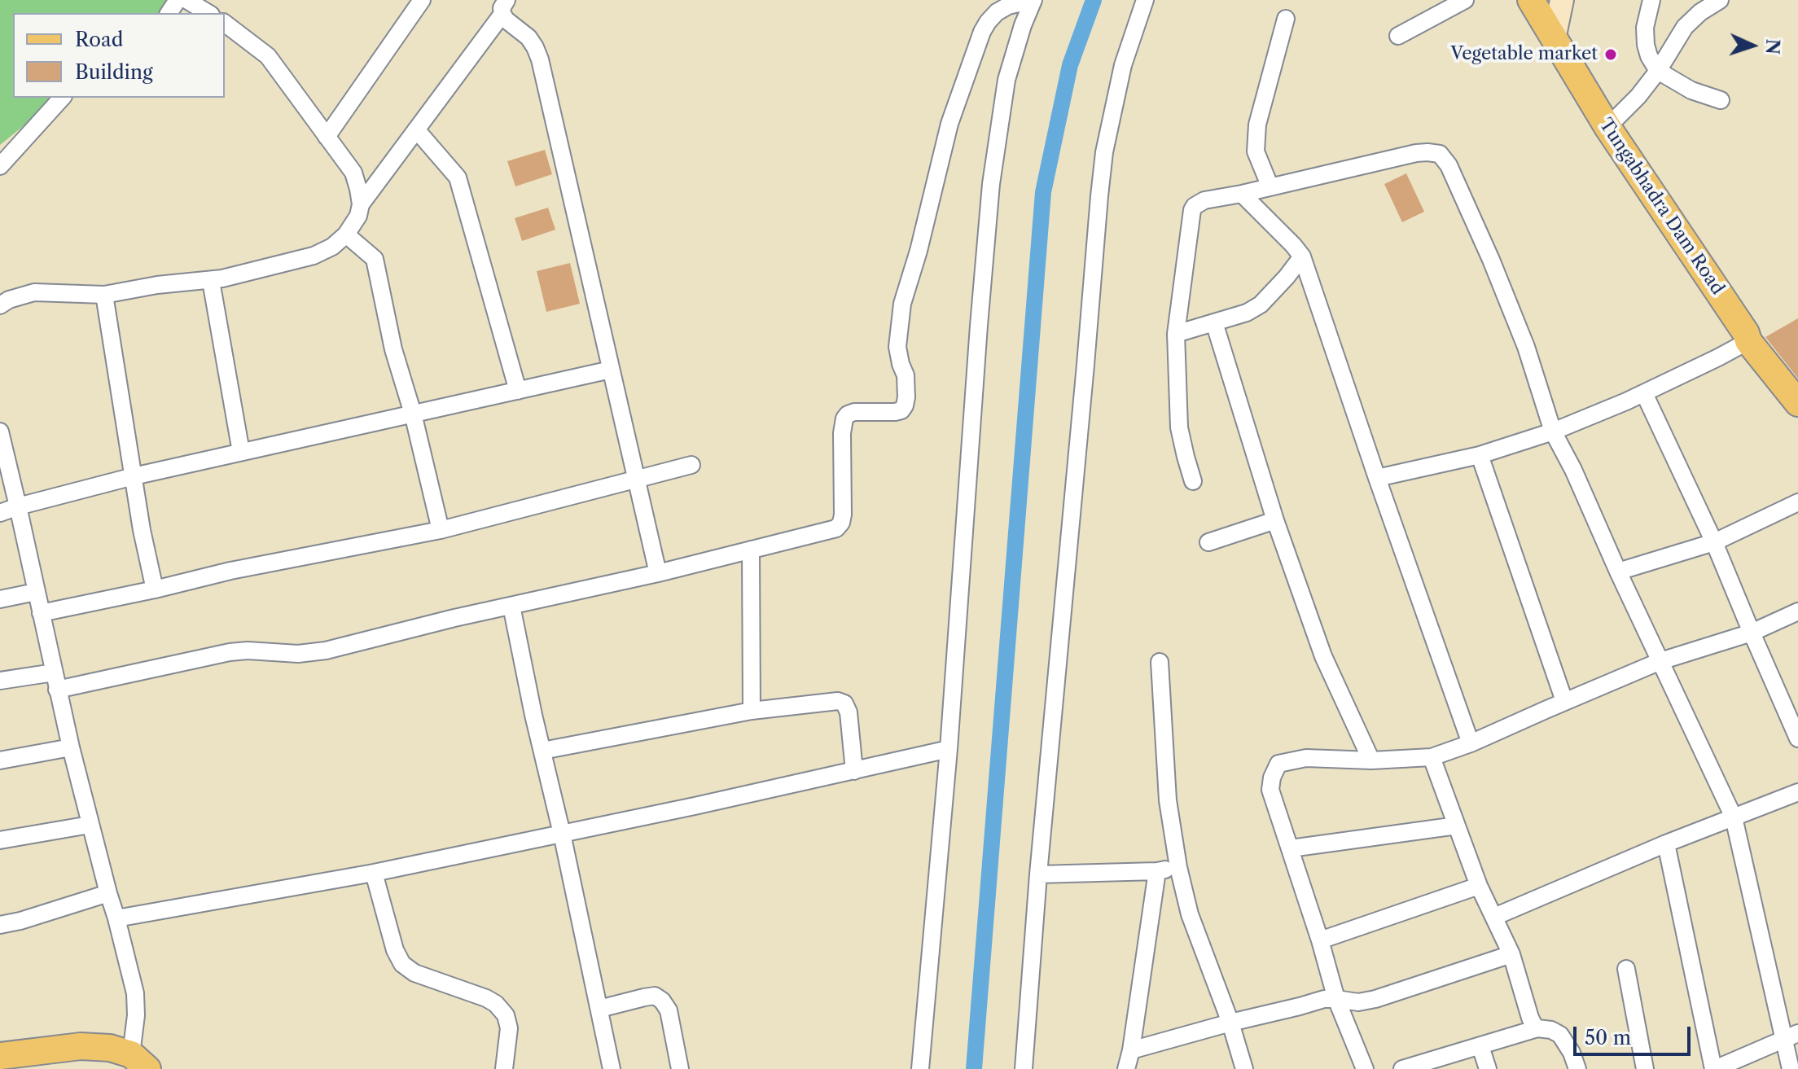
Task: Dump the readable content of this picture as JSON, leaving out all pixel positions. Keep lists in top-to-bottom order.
{
  "streets": {
    "main road": ["Tungabhadra Dam Road"]
  },
  "places": ["Vegetable market"],
  "legend": ["Road", "Building"],
  "scale_bar": "50 m",
  "north": "right"
}
